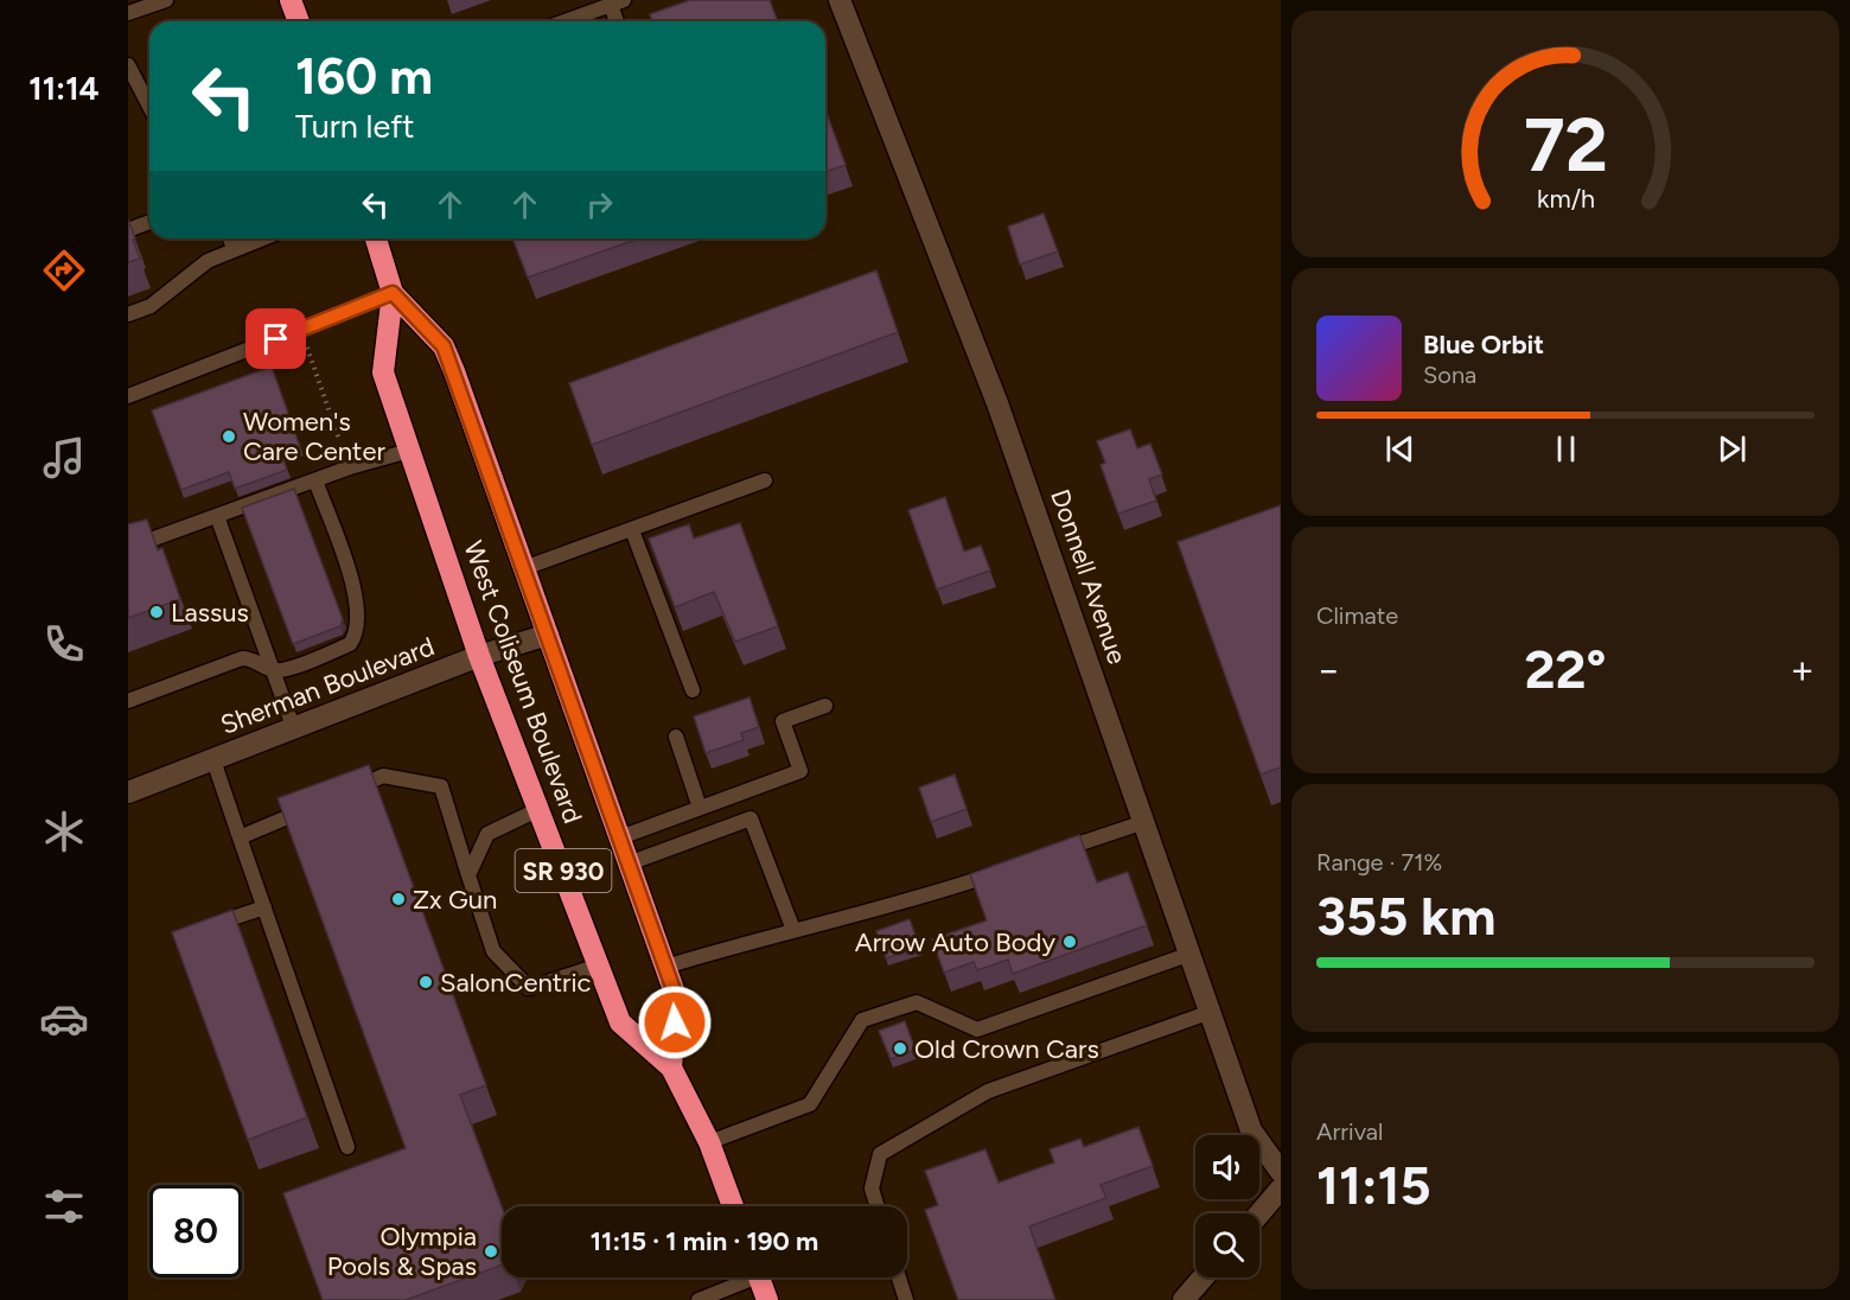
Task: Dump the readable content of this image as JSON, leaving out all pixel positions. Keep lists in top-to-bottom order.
{
  "streets": {
    "highway": ["West Coliseum Boulevard", "SR 930"],
    "street": ["Donnell Avenue", "Sherman Boulevard"]
  },
  "crossings": [
    ["West Coliseum Boulevard", "Sherman Boulevard"]
  ],
  "places": [
    "Women's Care Center",
    "Lassus",
    "Zx Gun",
    "Arrow Auto Body",
    "SalonCentric",
    "Old Crown Cars",
    "Olympia Pools & Spas"
  ],
  "page": {
    "tabs": "11:14",
    "turn": ["160 m", "Turn left"],
    "song": ["Blue Orbit", "Sona"],
    "tile": [
      "Climate",
      ["Range · 71%", "355 km"],
      ["Arrival", "11:15"]
    ],
    "heat": ["−", "22°", "+"],
    "limit": "80",
    "trip": "11:15 · 1 min · 190 m",
    "gauge": ["72", "km/h"]
  }
}
